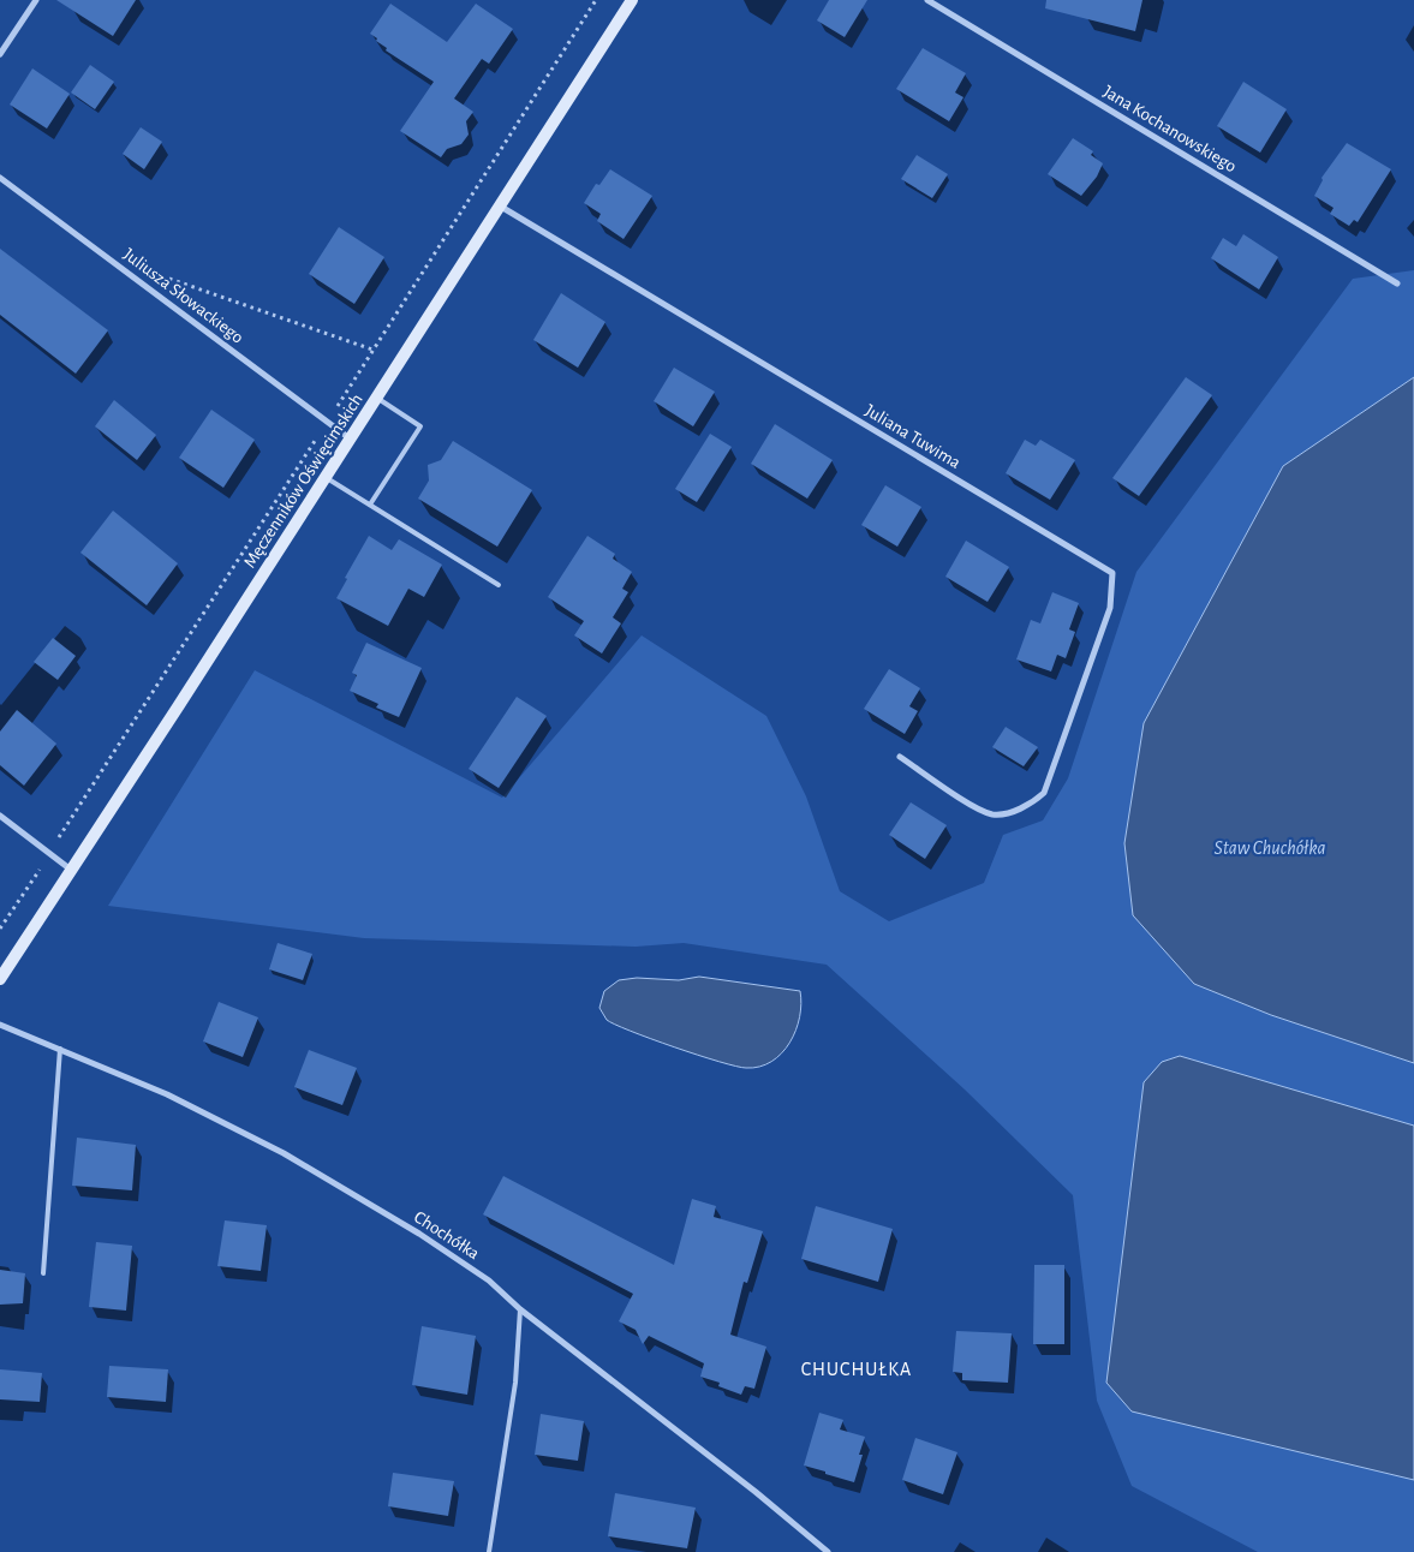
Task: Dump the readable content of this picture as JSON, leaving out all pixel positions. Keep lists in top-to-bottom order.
{
  "streets": {
    "main road": ["Męczenników Oświęcimskich"],
    "street": [
      "Jana Kochanowskiego",
      "Juliusza Słowackiego",
      "Juliana Tuwima",
      "Chochółka"
    ]
  },
  "crossings": [
    ["Juliusza Słowackiego", "Męczenników Oświęcimskich"],
    ["Juliana Tuwima", "Męczenników Oświęcimskich"]
  ],
  "districts": ["CHUCHUŁKA"],
  "water": ["Staw Chuchółka"]
}
